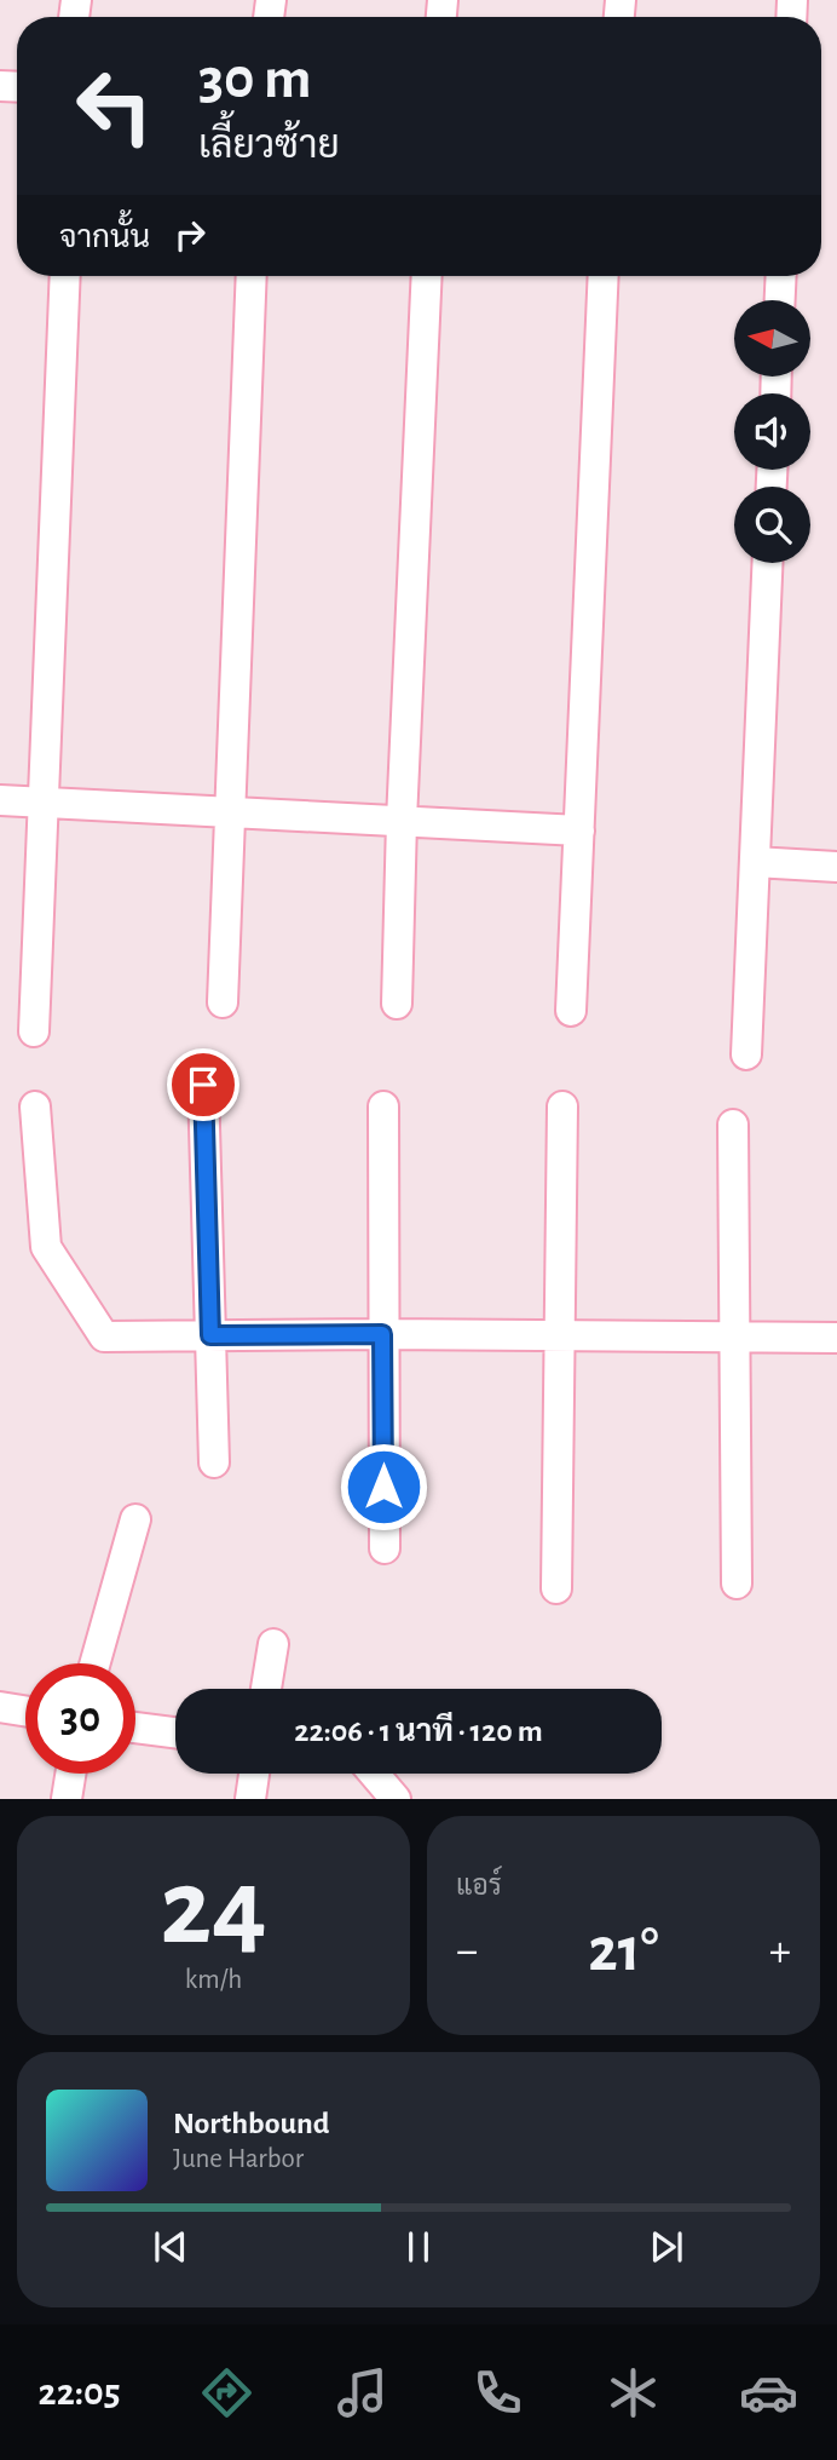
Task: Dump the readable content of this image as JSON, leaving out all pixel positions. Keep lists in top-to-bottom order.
{
  "north": "left",
  "page": {
    "turn": ["30 m", "เลี้ยวซ้าย"],
    "then": "จากนั้น",
    "limit": "30",
    "trip": "22:06 · 1 นาที · 120 m",
    "tile": [
      ["24", "km/h"],
      "แอร์"
    ],
    "heat": ["−", "21°", "+"],
    "song": ["Northbound", "June Harbor"],
    "tabs": "22:05"
  }
}
